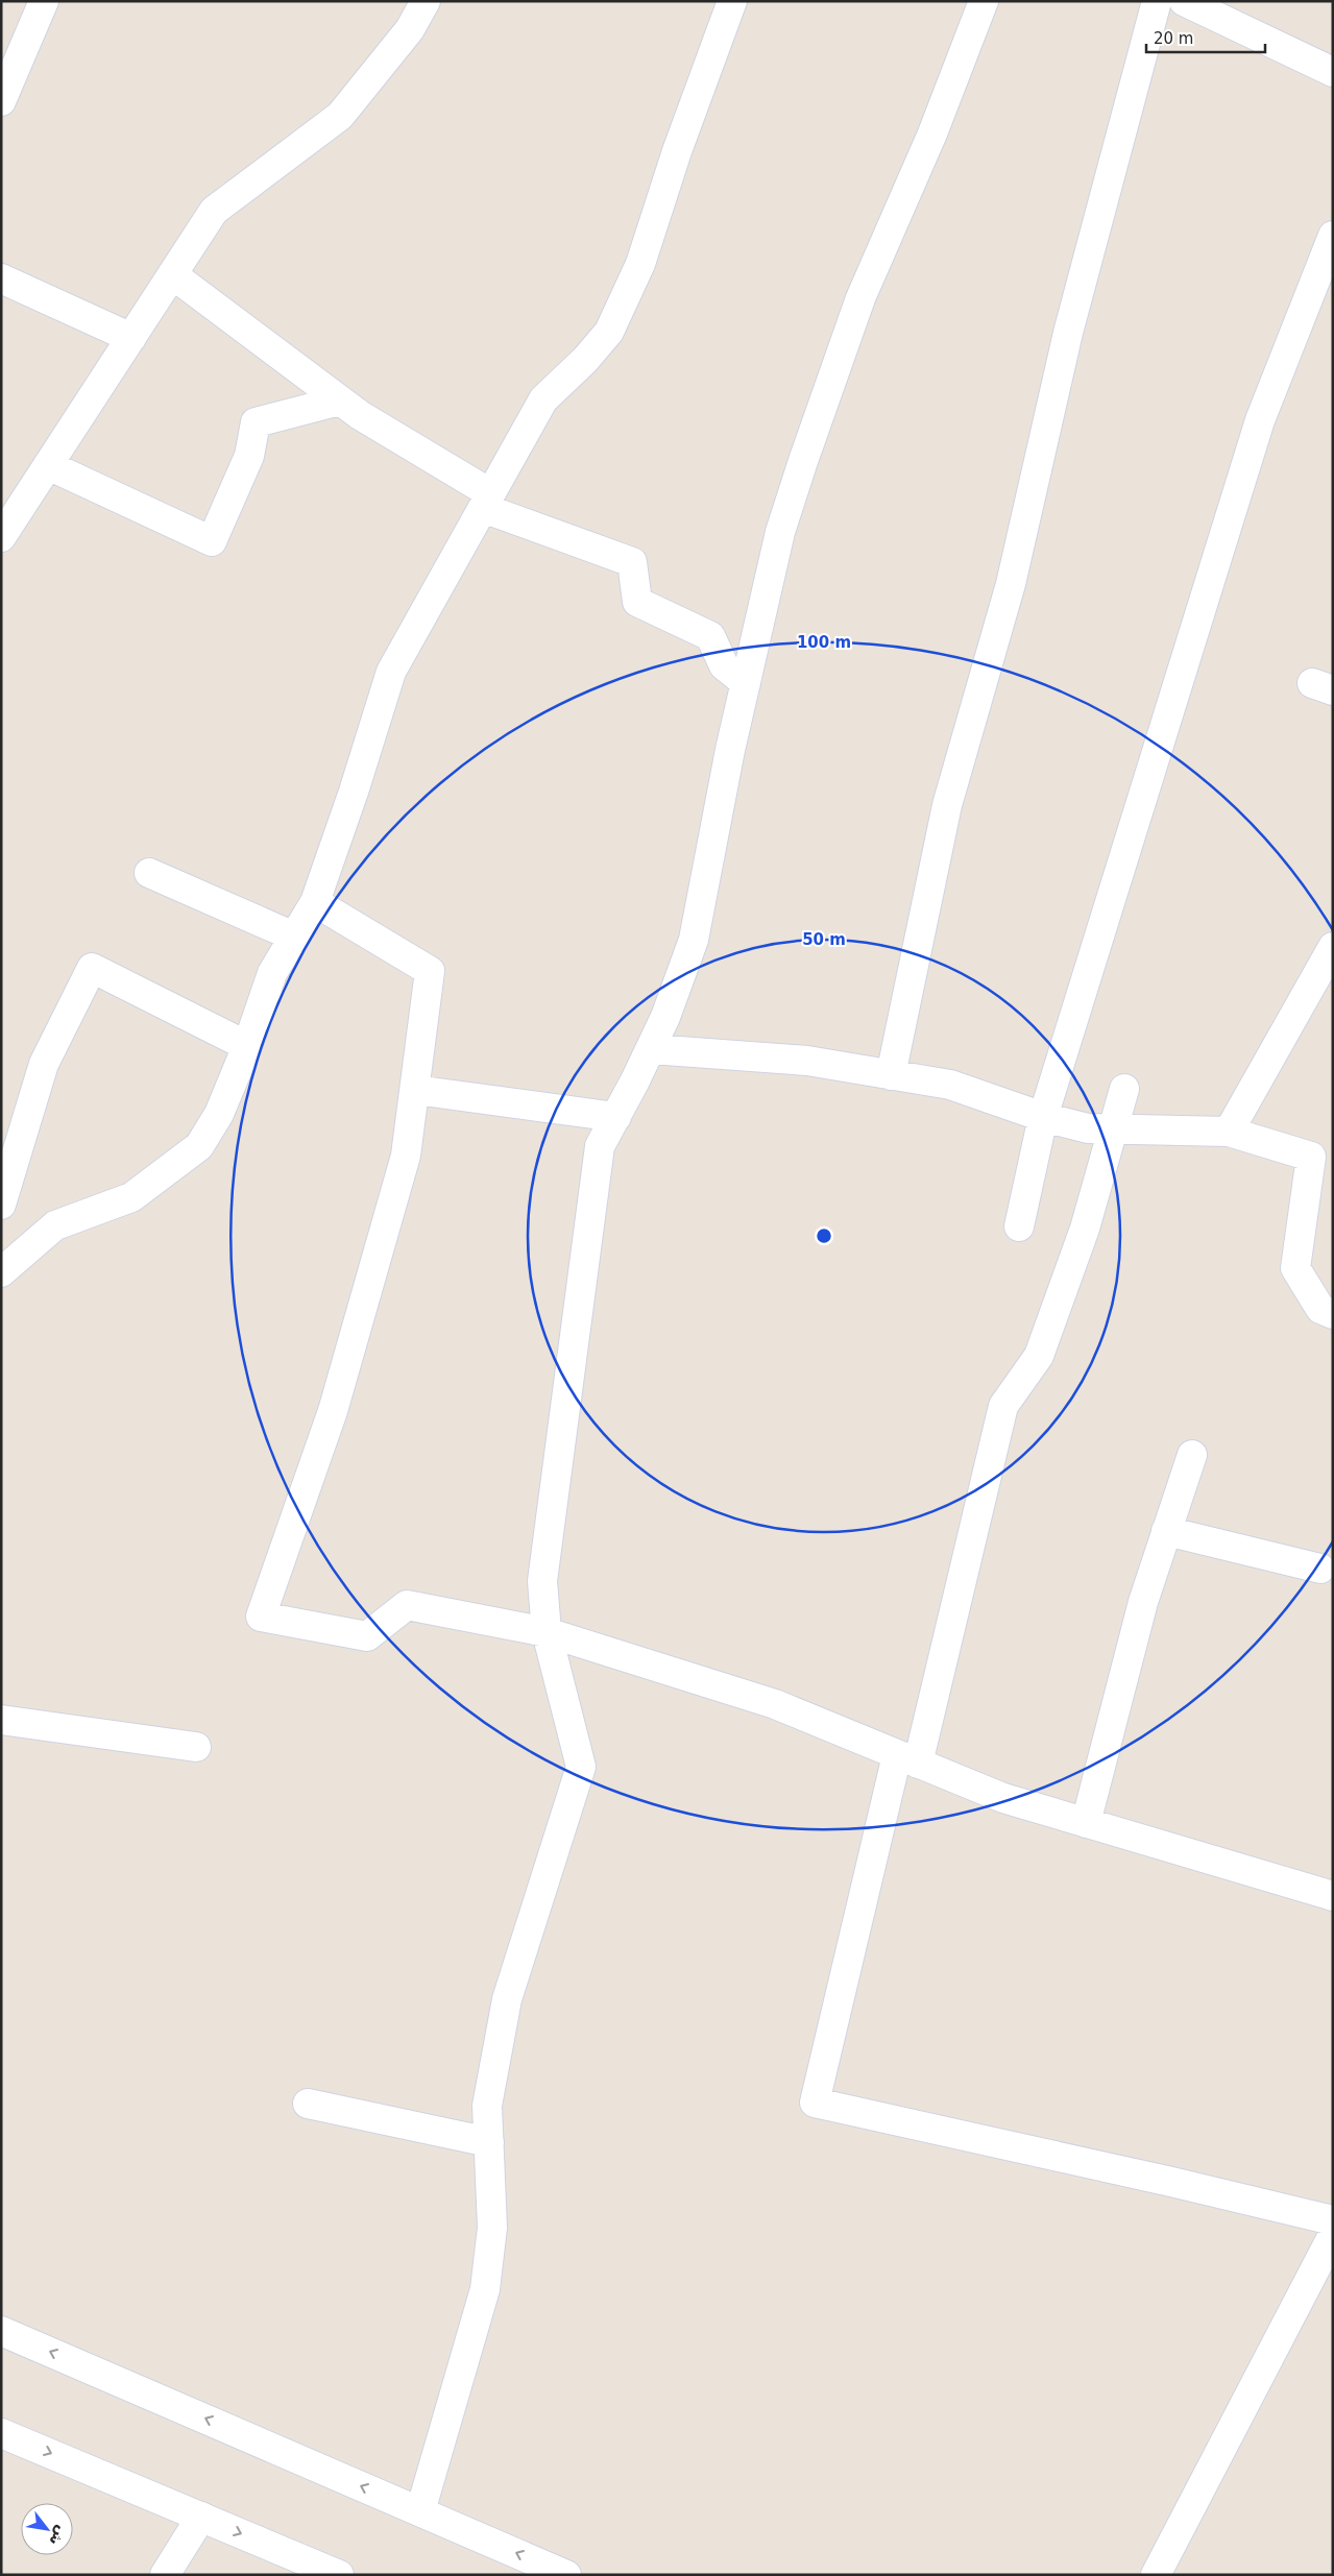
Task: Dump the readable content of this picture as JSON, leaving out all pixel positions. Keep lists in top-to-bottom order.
{
  "scale_bar": "20 m",
  "north": "bottom right",
  "rings": ["100 m", "50 m"]
}
